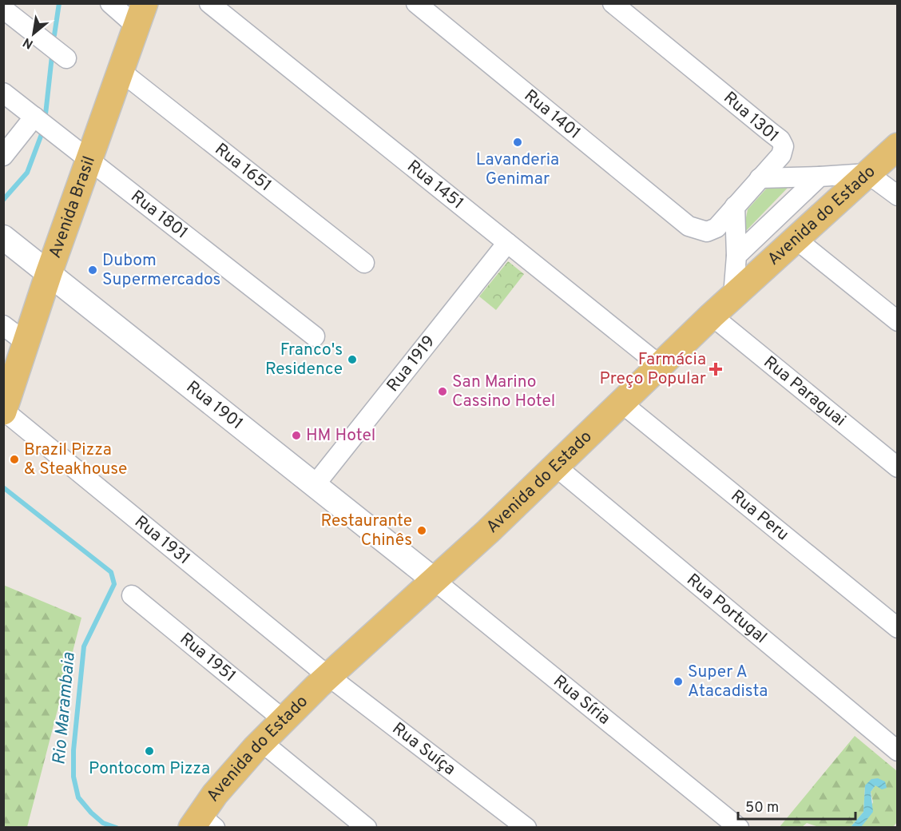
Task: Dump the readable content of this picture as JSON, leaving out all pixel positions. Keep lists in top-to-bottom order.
{
  "streets": {
    "main road": ["Avenida Brasil", "Avenida do Estado"],
    "street": [
      "Rua 1401",
      "Rua 1301",
      "Rua 1651",
      "Rua 1451",
      "Rua 1801",
      "Rua 1919",
      "Rua Paraguai",
      "Rua 1901",
      "Rua Peru",
      "Rua 1931",
      "Rua Portugal",
      "Rua 1951",
      "Rua Síria",
      "Rua Suíça"
    ]
  },
  "crossings": [
    ["Rua 1401", "Rua 1301"],
    ["Rua 1651", "Avenida Brasil"],
    ["Rua 1451", "Avenida do Estado"],
    ["Rua 1451", "Rua 1919"],
    ["Avenida Brasil", "Rua 1801"],
    ["Avenida Brasil", "Rua 1901"],
    ["Avenida Brasil", "Rua 1931"],
    ["Avenida do Estado", "Rua Paraguai"],
    ["Avenida do Estado", "Rua 1901"],
    ["Avenida do Estado", "Rua Peru"],
    ["Avenida do Estado", "Rua 1931"],
    ["Avenida do Estado", "Rua Portugal"],
    ["Avenida do Estado", "Rua 1951"],
    ["Avenida do Estado", "Rua Síria"],
    ["Avenida do Estado", "Rua Suíça"],
    ["Rua 1919", "Rua 1901"],
    ["Rua 1901", "Rua Síria"],
    ["Rua 1931", "Rua Suíça"]
  ],
  "water": ["Rio Marambaia"],
  "places": {
    "other": [
      "Lavanderia Genimar",
      "Dubom Supermercados",
      "Franco's Residence",
      "San Marino Cassino Hotel",
      "HM Hotel",
      "Brazil Pizza & Steakhouse",
      "Restaurante Chinês",
      "Super A Atacadista",
      "Pontocom Pizza"
    ],
    "health": ["Farmácia Preço Popular"]
  },
  "scale_bar": "50 m",
  "north": "bottom left"
}
